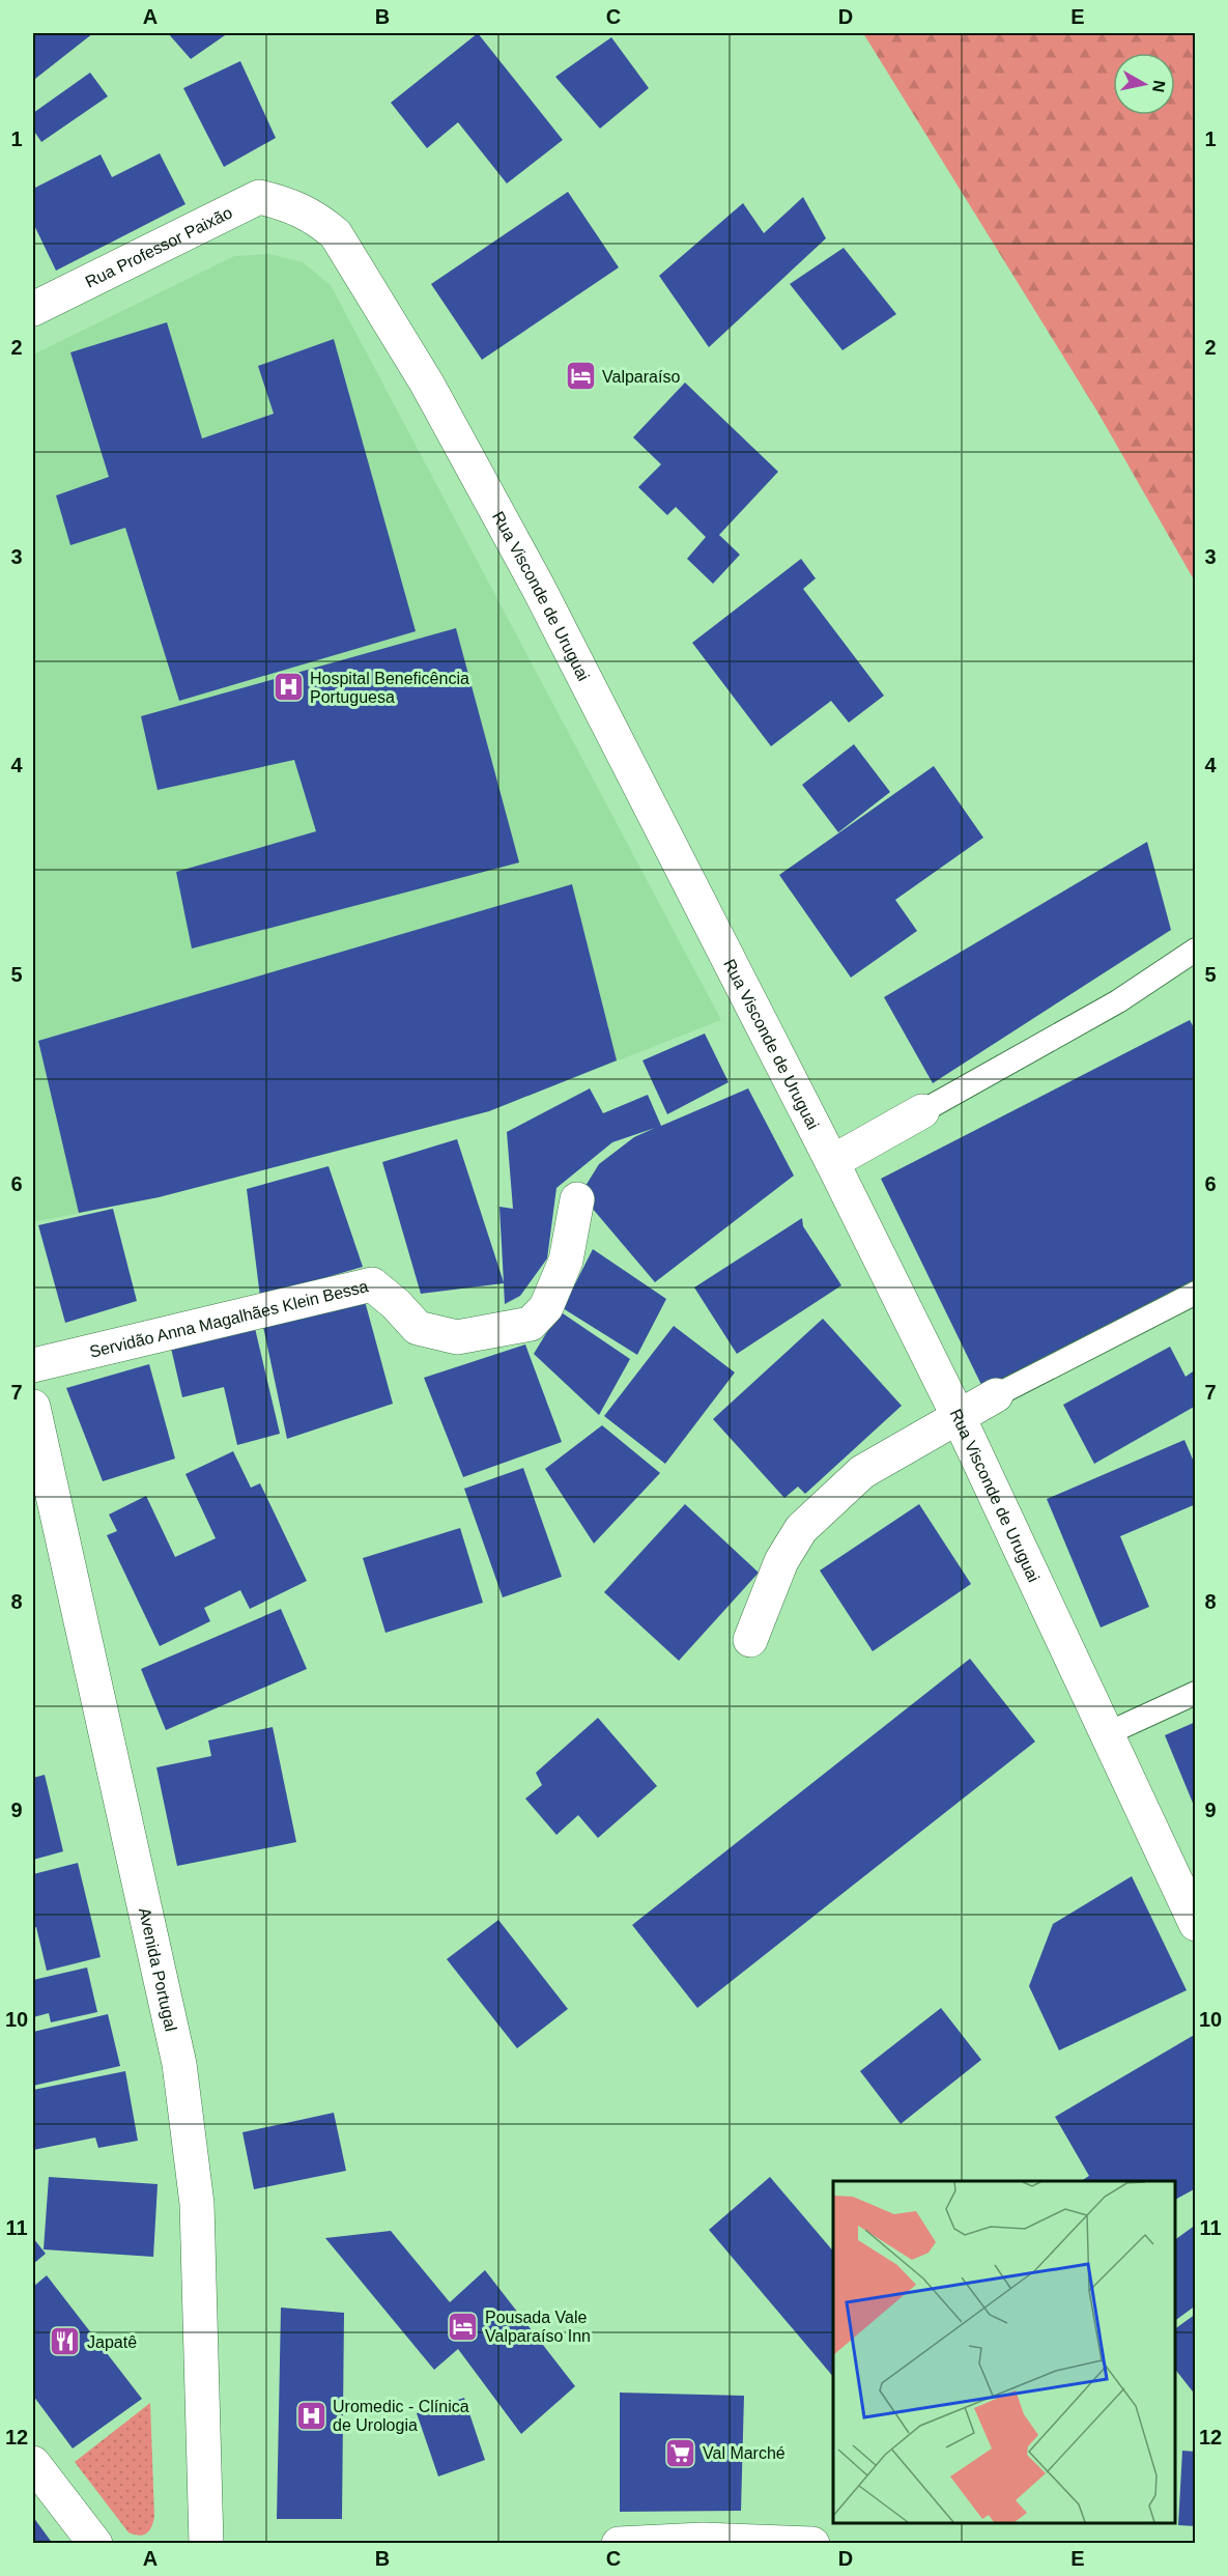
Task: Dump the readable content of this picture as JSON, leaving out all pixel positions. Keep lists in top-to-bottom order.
{
  "streets": {
    "street": [
      "Rua Professor Paixão",
      "Rua Visconde de Uruguai",
      "Servidão Anna Magalhães Klein Bessa",
      "Avenida Portugal"
    ]
  },
  "crossings": [
    ["Rua Professor Paixão", "Rua Visconde de Uruguai"]
  ],
  "places": {
    "hotel": ["Valparaíso", "Pousada Vale Valparaíso Inn"],
    "hospital": ["Hospital Beneficência Portuguesa", "Uromedic - Clínica de Urologia"],
    "restaurant": ["Japatê"],
    "supermarket": ["Val Marché"]
  },
  "north": "right",
  "grid": {
    "columns": [
      "A",
      "B",
      "C",
      "D",
      "E"
    ],
    "rows": [
      "1",
      "2",
      "3",
      "4",
      "5",
      "6",
      "7",
      "8",
      "9",
      "10",
      "11",
      "12"
    ]
  }
}
